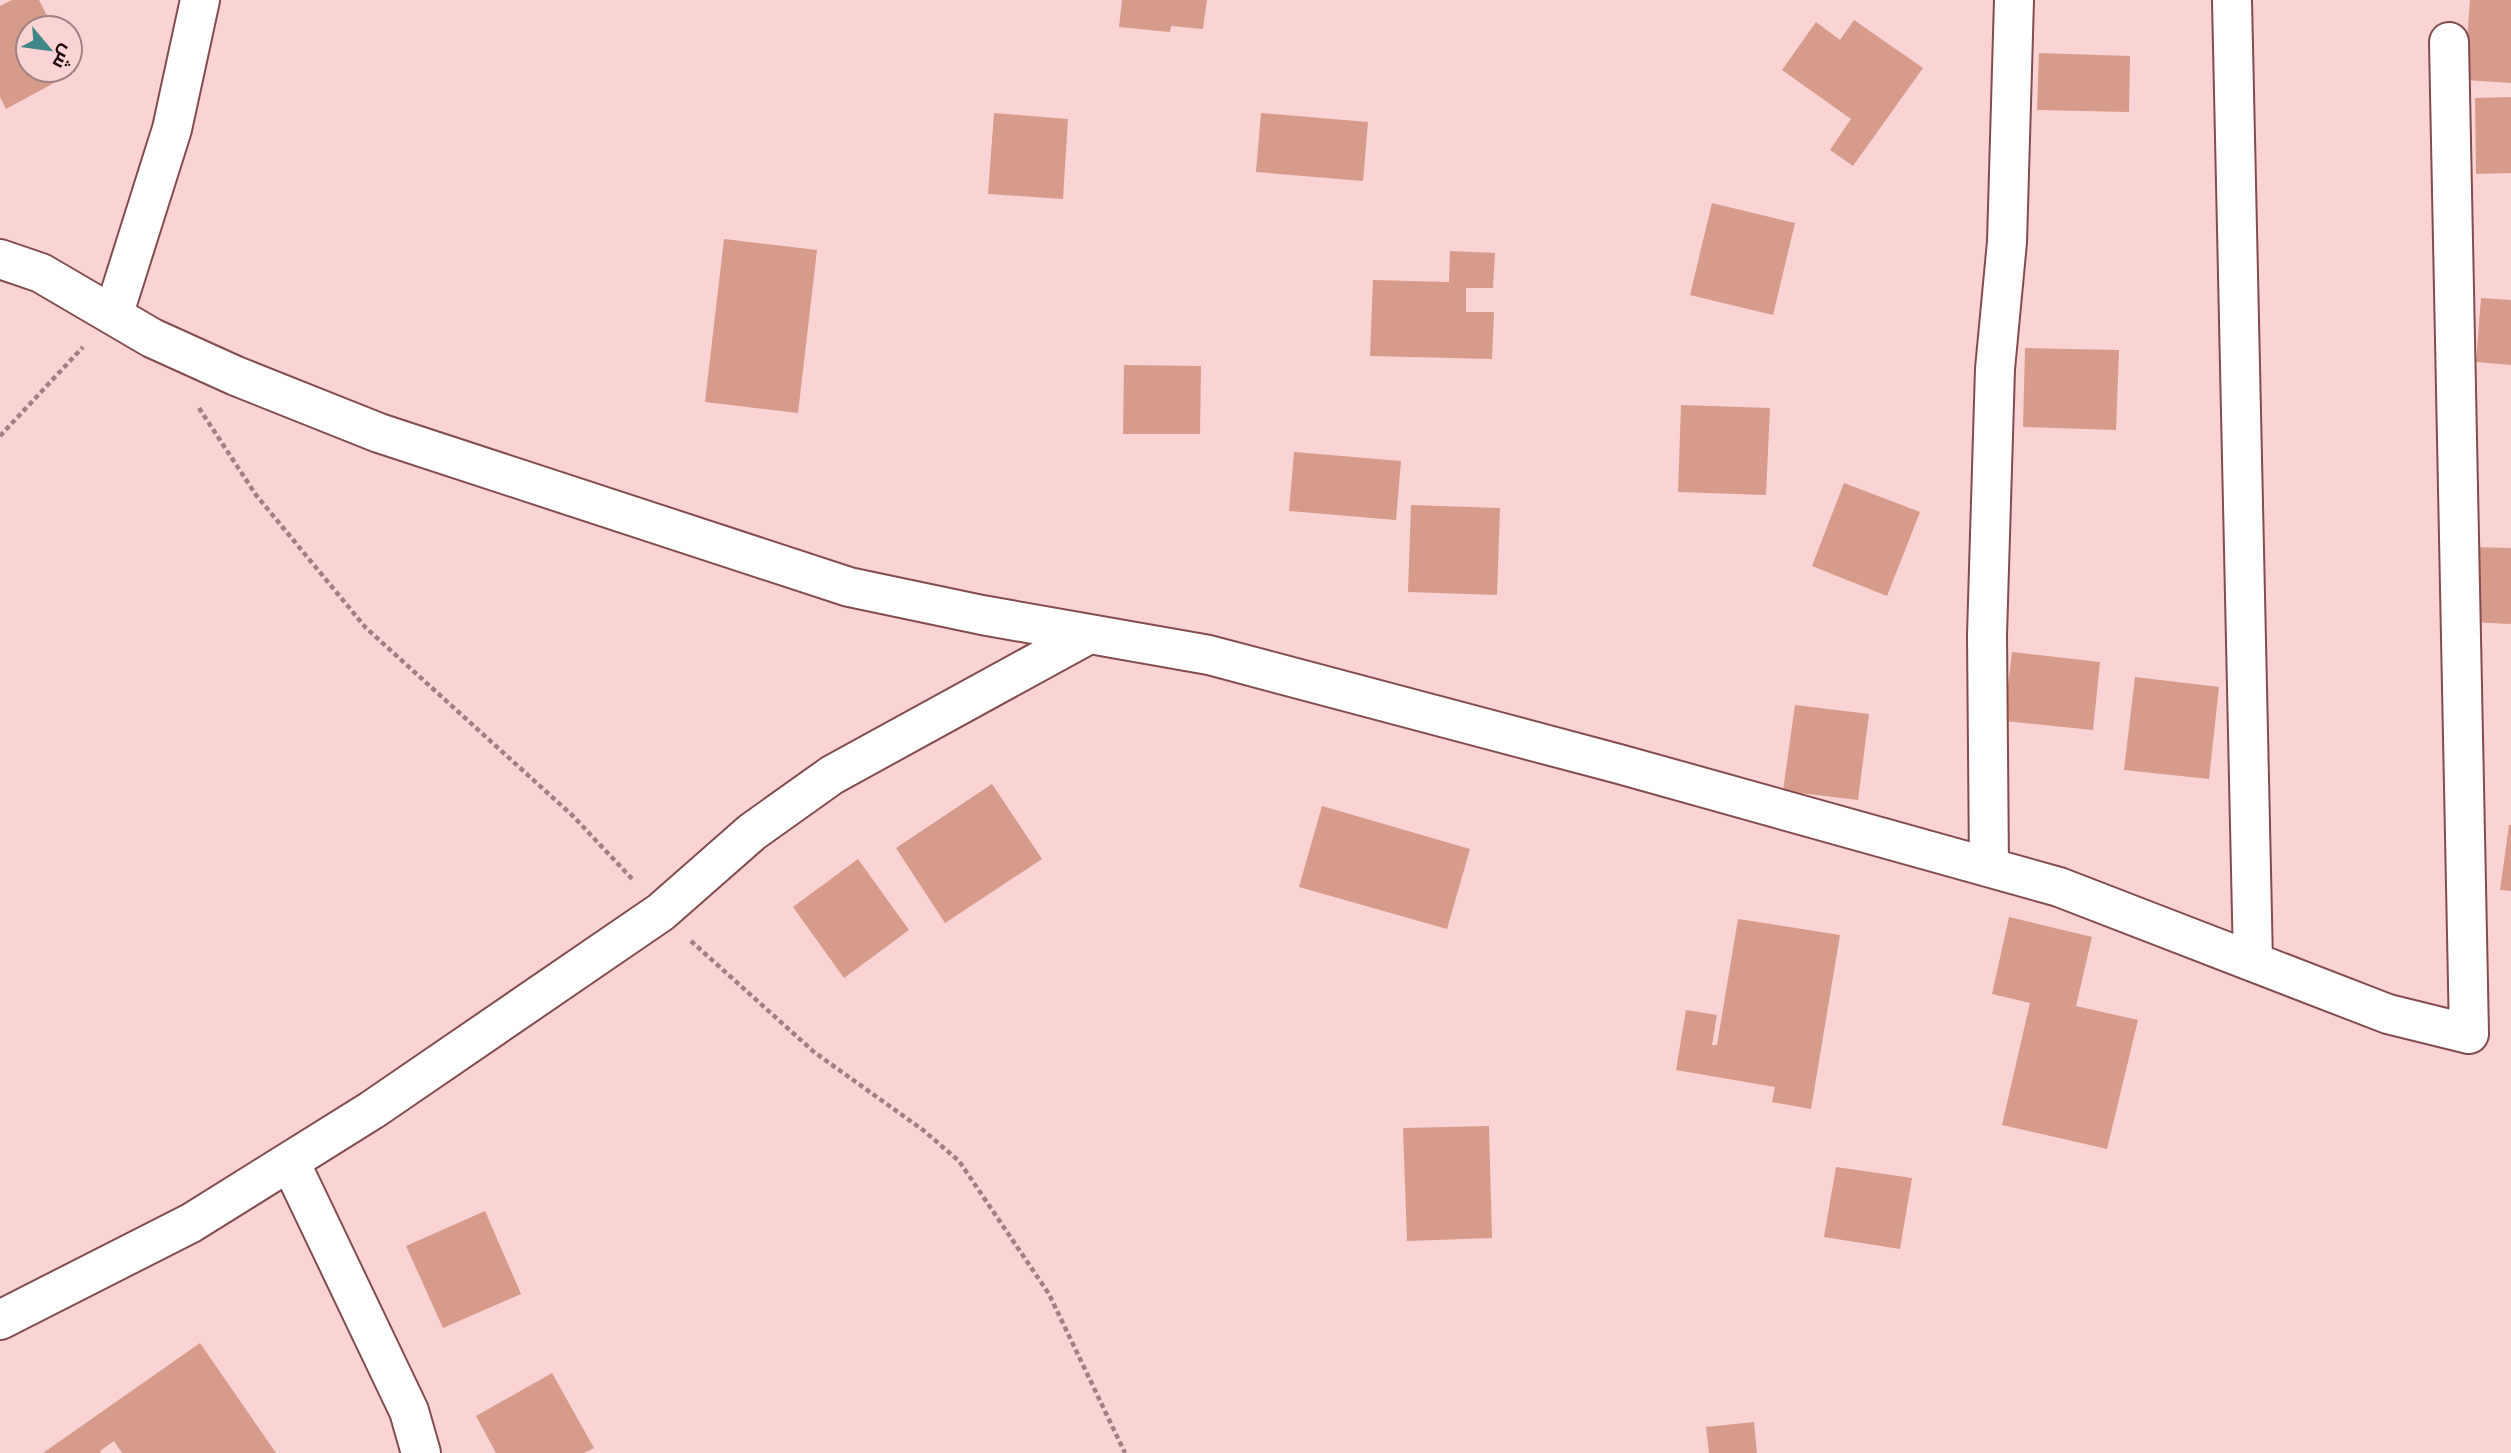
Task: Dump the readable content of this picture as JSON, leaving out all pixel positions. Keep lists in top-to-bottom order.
{
  "north": "bottom right"
}
